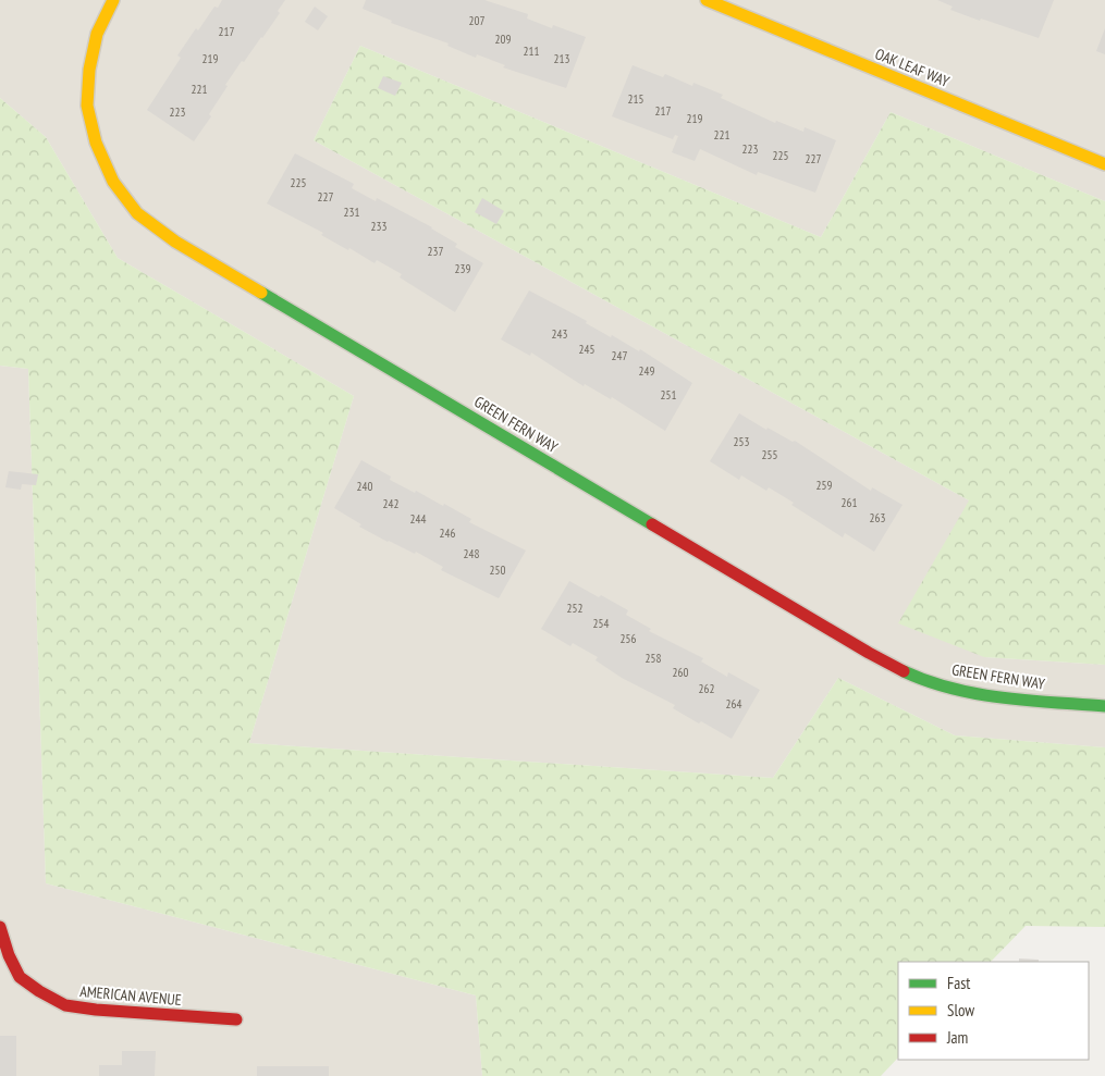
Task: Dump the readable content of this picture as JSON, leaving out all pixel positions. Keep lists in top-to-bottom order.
{
  "streets": {
    "street": ["OAK LEAF WAY", "GREEN FERN WAY", "AMERICAN AVENUE"]
  },
  "house_numbers": [
    "207",
    "217",
    "209",
    "211",
    "219",
    "213",
    "221",
    "215",
    "217",
    "223",
    "219",
    "221",
    "223",
    "225",
    "227",
    "225",
    "227",
    "231",
    "233",
    "237",
    "239",
    "243",
    "245",
    "247",
    "249",
    "251",
    "253",
    "255",
    "259",
    "240",
    "261",
    "242",
    "263",
    "244",
    "246",
    "248",
    "250",
    "252",
    "254",
    "256",
    "258",
    "260",
    "262",
    "264"
  ],
  "legend": ["Fast", "Slow", "Jam"]
}
